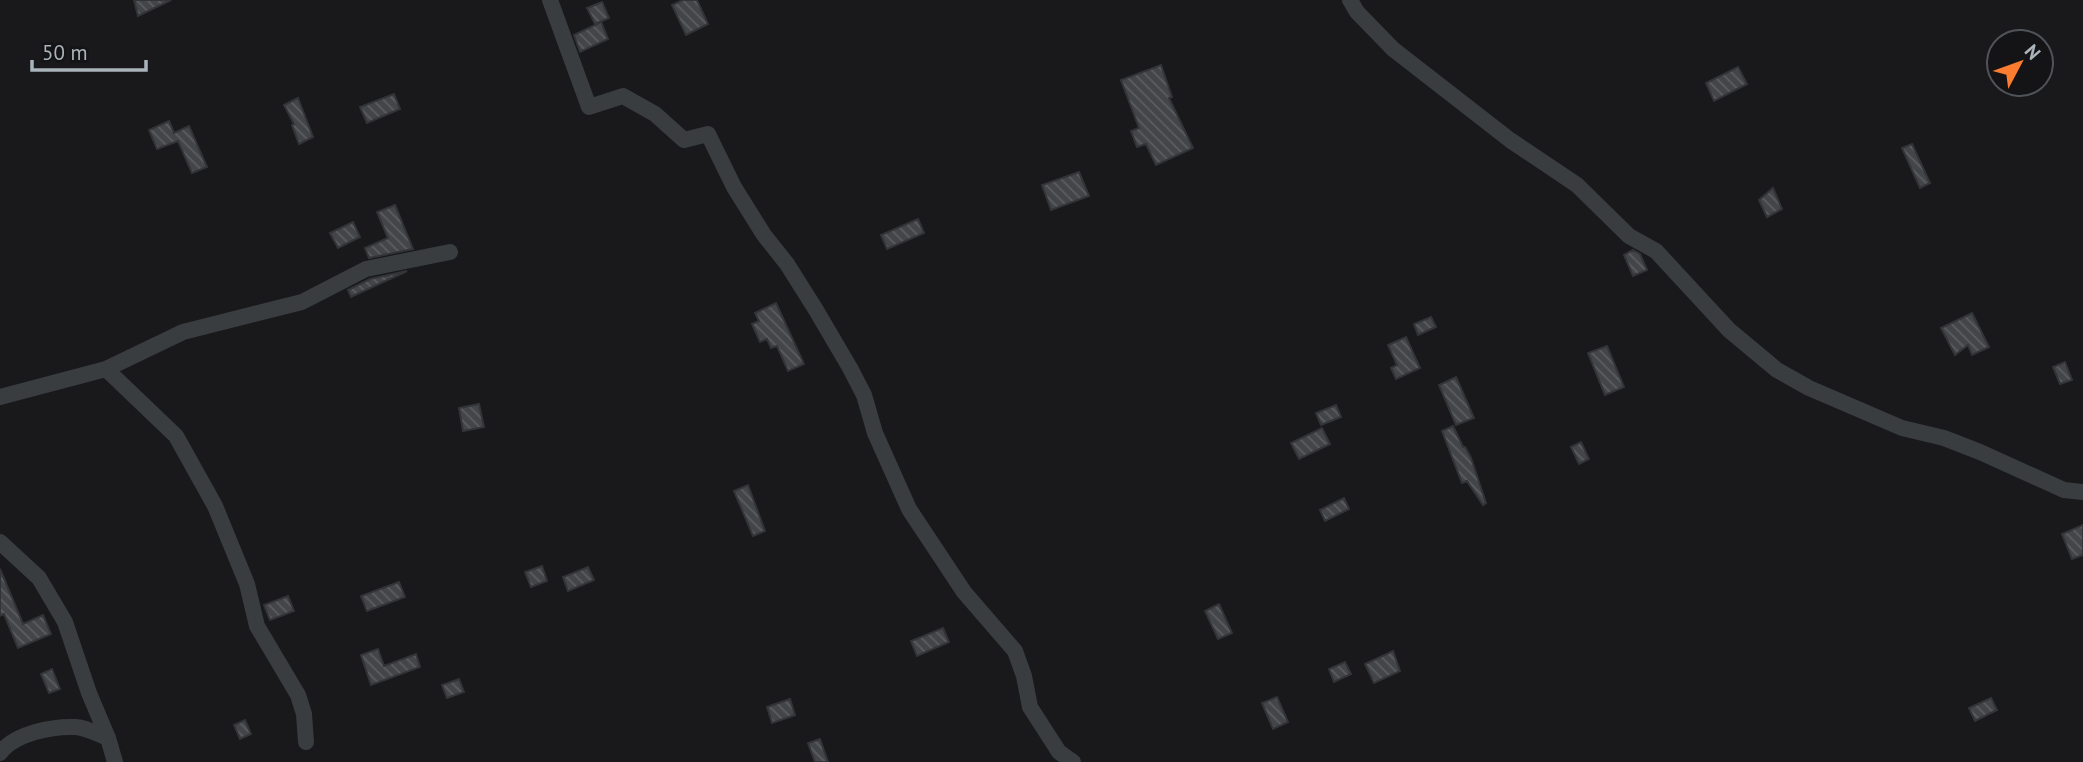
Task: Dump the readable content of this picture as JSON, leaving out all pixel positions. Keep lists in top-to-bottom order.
{
  "scale_bar": "50 m",
  "north": "top right"
}
